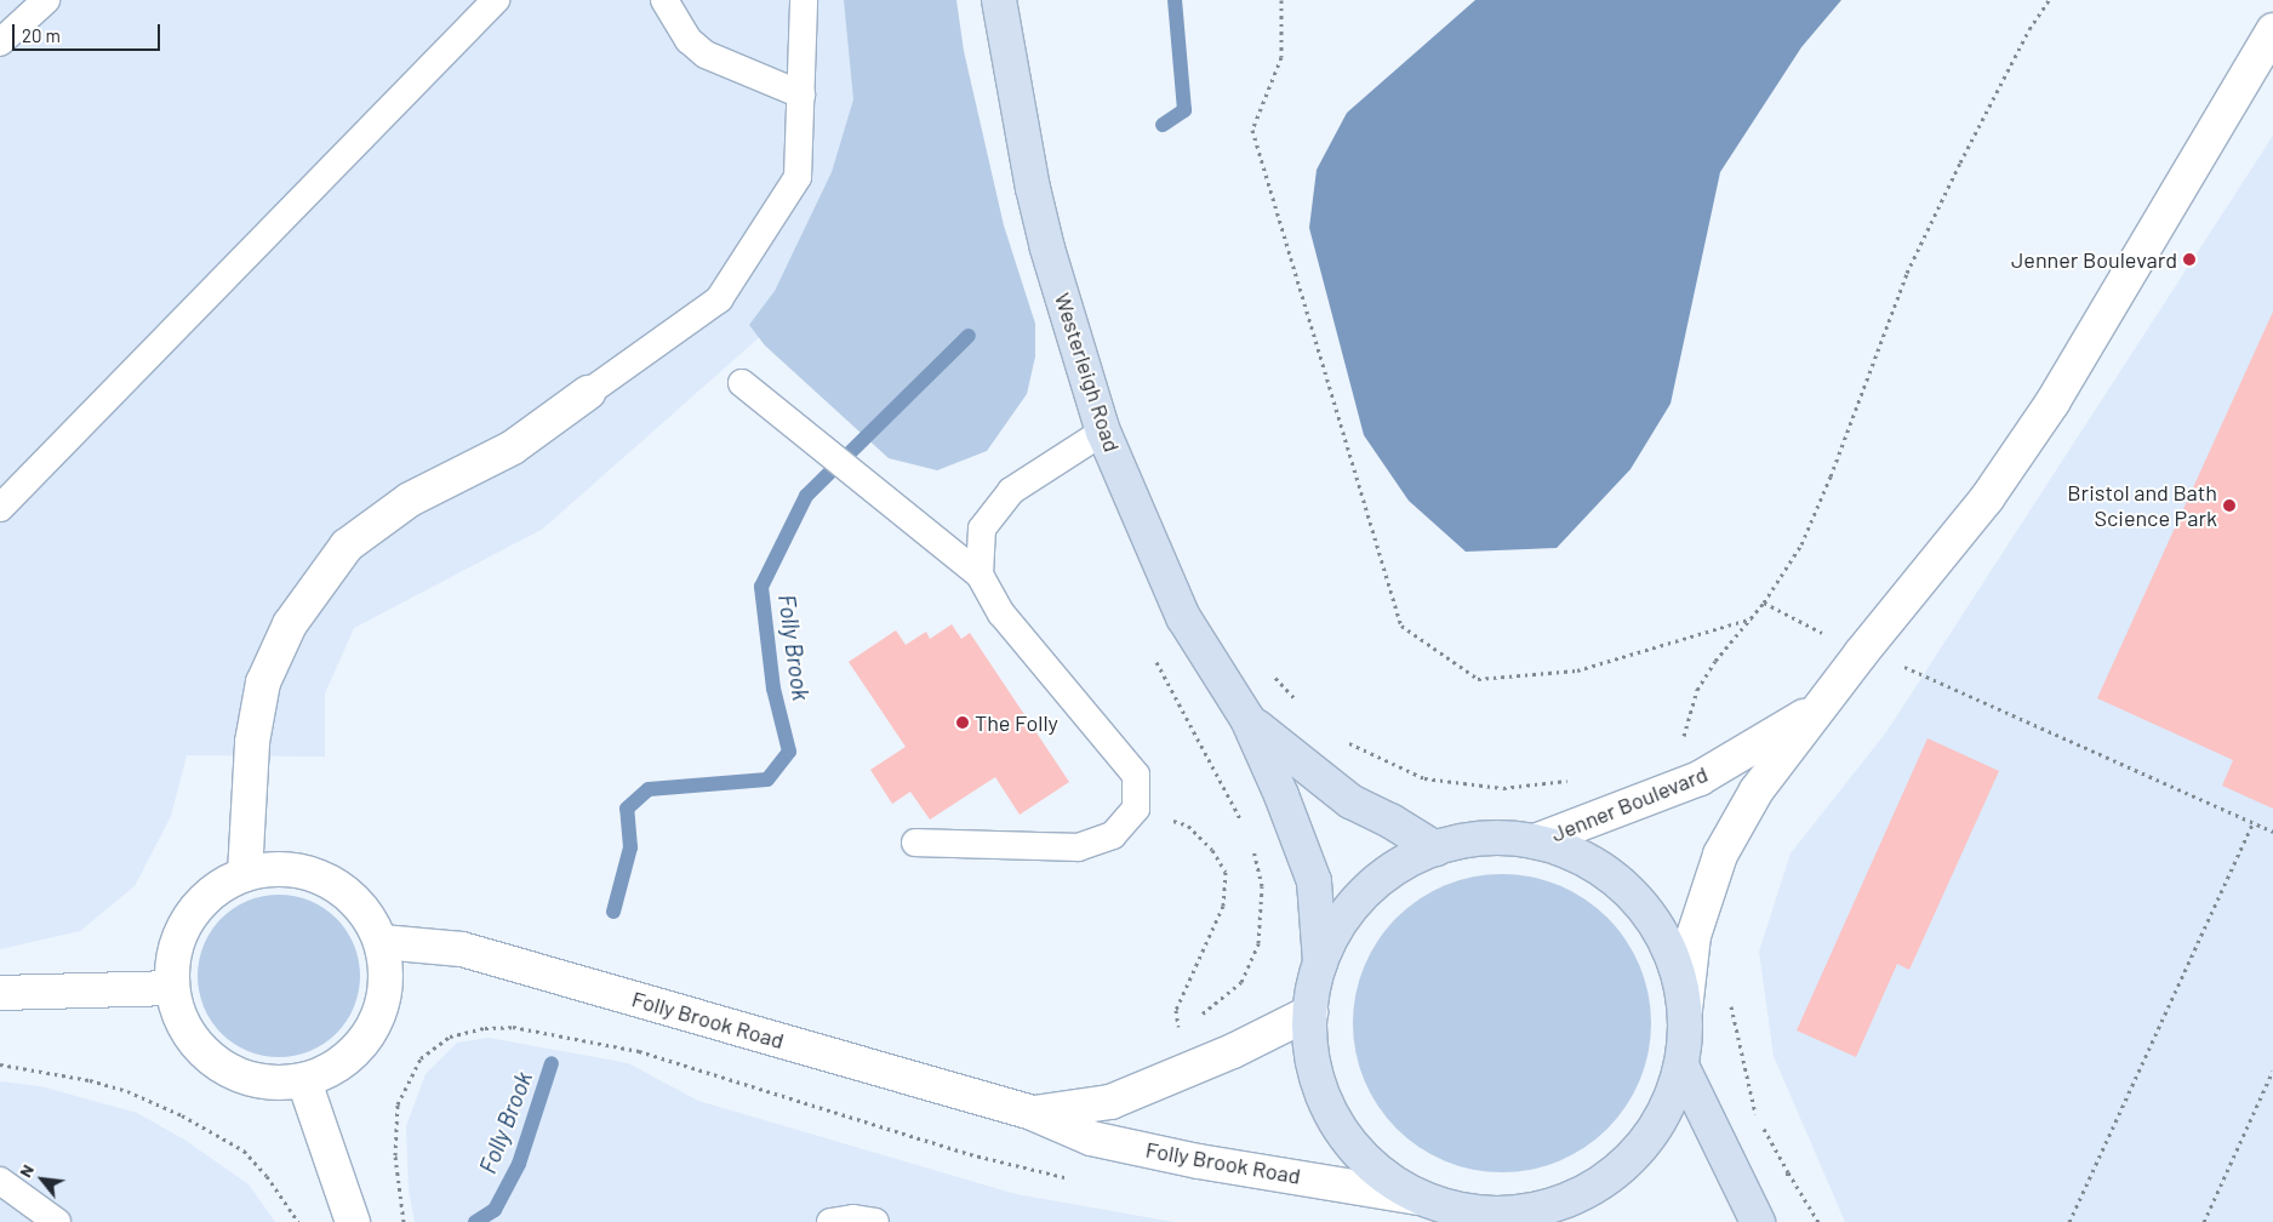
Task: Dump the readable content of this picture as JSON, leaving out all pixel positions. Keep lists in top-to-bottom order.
{
  "streets": {
    "street": ["Westerleigh Road", "Jenner Boulevard", "Folly Brook Road"]
  },
  "water": ["Folly Brook"],
  "places": ["Jenner Boulevard", "Bristol and Bath Science Park", "The Folly"],
  "scale_bar": "20 m",
  "north": "top left"
}
